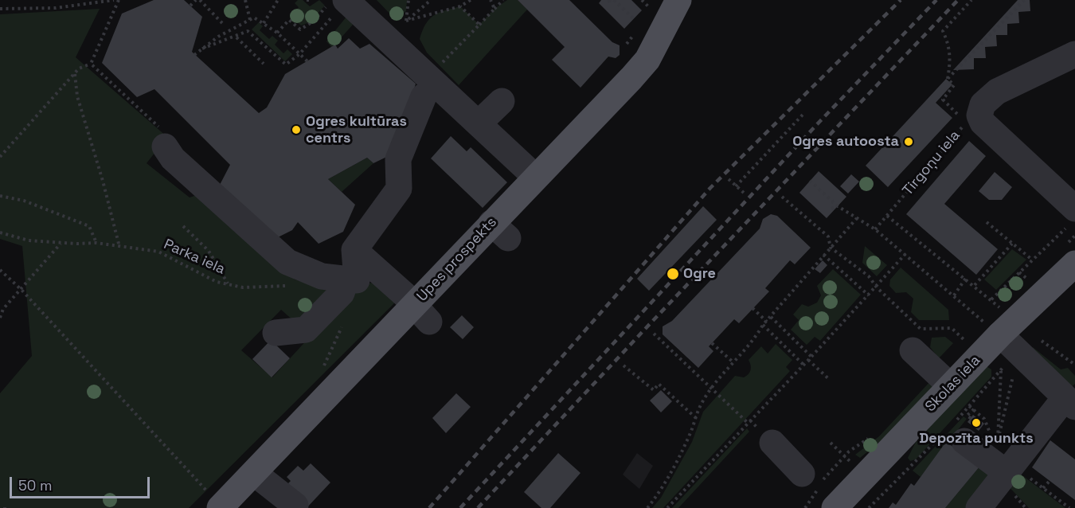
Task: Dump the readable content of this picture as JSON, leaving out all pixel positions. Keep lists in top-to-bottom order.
{
  "streets": {
    "main road": ["Upes prospekts", "Skolas iela"],
    "path": ["Tirgoņu iela", "Parka iela"]
  },
  "places": [
    "Ogres kultūras centrs",
    "Ogres autoosta",
    "Ogre",
    "Depozīta punkts"
  ],
  "scale_bar": "50 m"
}
